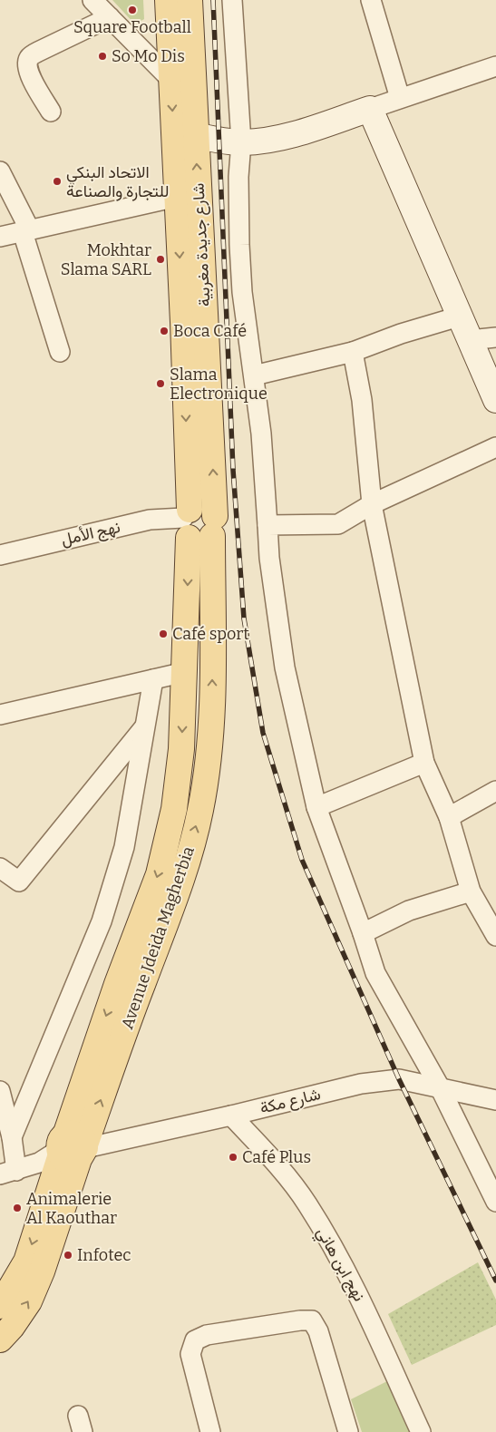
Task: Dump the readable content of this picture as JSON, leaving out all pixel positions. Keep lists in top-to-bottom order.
{
  "streets": {
    "main road": ["شارع جديدة مغربية", "Avenue Jdeida Magherbia"],
    "street": ["نهج الأمل", "شارع مكة", "نهج ابن هاني"]
  },
  "crossings": [
    ["شارع جديدة مغربية", "نهج الأمل"],
    ["شارع جديدة مغربية", "Avenue Jdeida Magherbia"],
    ["نهج الأمل", "Avenue Jdeida Magherbia"],
    ["Avenue Jdeida Magherbia", "شارع مكة"],
    ["شارع مكة", "نهج ابن هاني"]
  ],
  "places": [
    "Square Football",
    "So Mo Dis",
    "الاتحاد البنكي للتجارة والصناعة",
    "Mokhtar Slama SARL",
    "Boca Café",
    "Slama Electronique",
    "Café sport",
    "Café Plus",
    "Animalerie Al Kaouthar",
    "Infotec"
  ]
}
